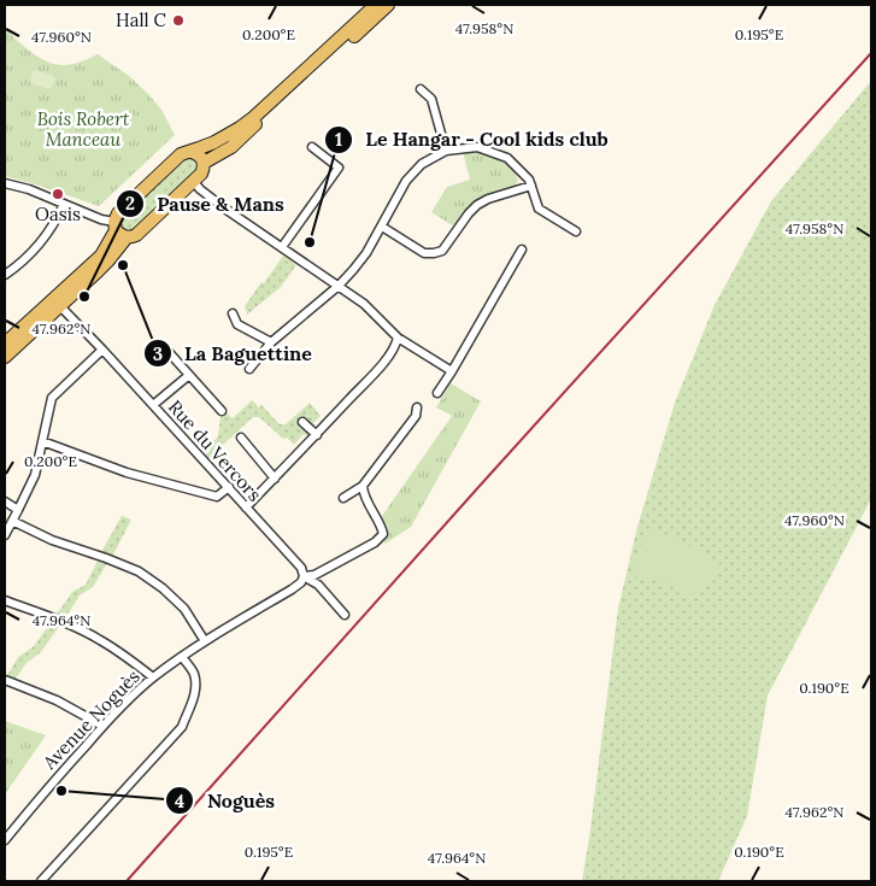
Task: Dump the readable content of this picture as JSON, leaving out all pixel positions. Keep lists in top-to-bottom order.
{
  "streets": {
    "street": ["Rue du Vercors", "Avenue Noguès"]
  },
  "crossings": [
    ["Rue du Vercors", "Avenue Noguès"]
  ],
  "parks": ["Bois Robert Manceau"],
  "places": [
    "Hall C",
    "Oasis",
    "Le Hangar - Cool kids club",
    "La Baguettine",
    "Pause & Mans",
    "Noguès"
  ],
  "coordinates": [
    "47.958°N",
    "0.200°E",
    "0.195°E",
    "47.960°N",
    "47.962°N",
    "47.964°N",
    "0.190°E"
  ]
}
